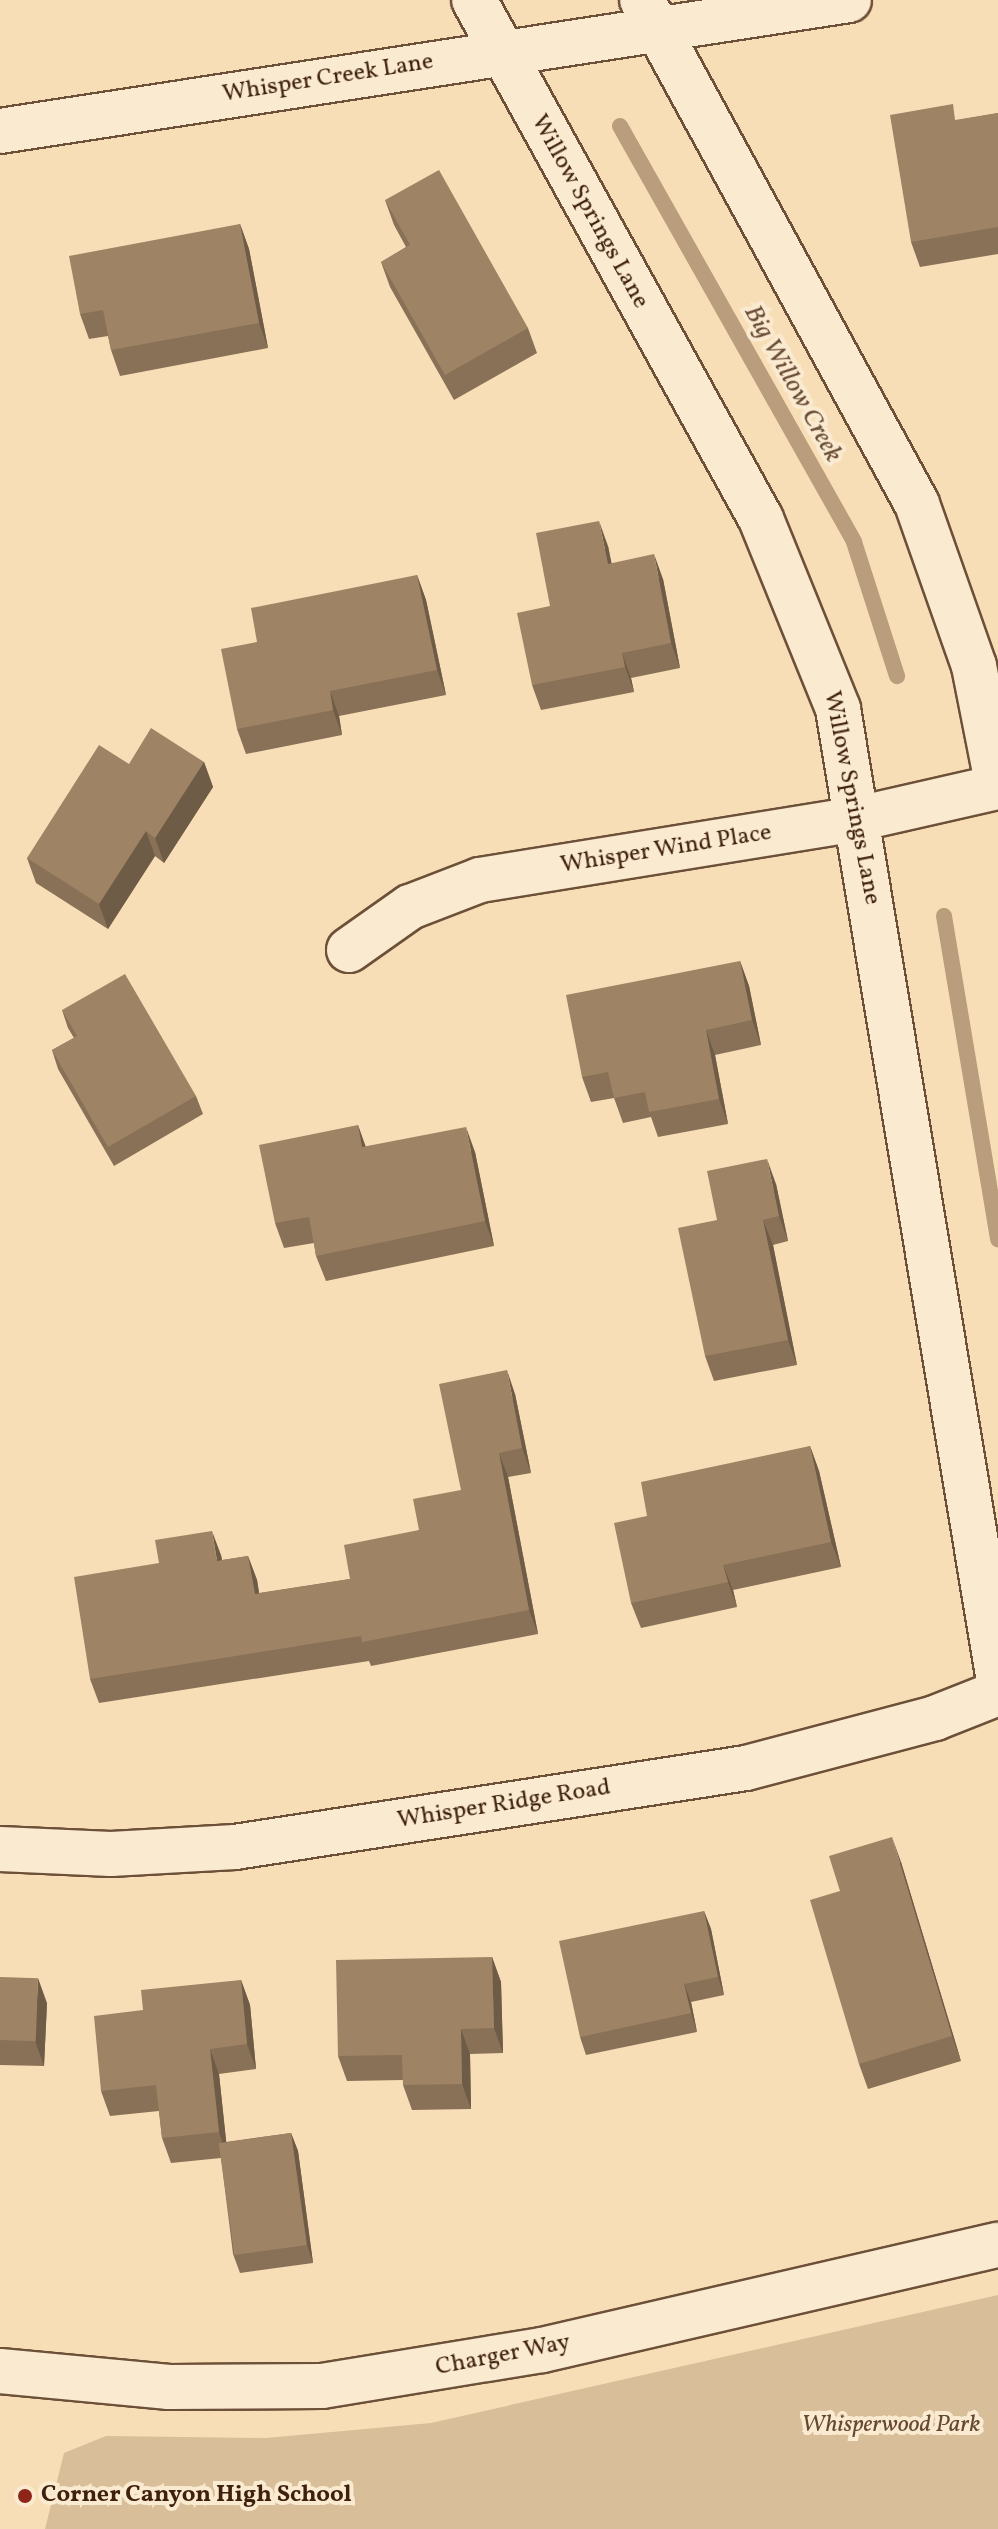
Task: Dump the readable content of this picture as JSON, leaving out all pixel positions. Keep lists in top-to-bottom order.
{
  "streets": {
    "street": [
      "Whisper Creek Lane",
      "Willow Springs Lane",
      "Whisper Wind Place",
      "Whisper Ridge Road",
      "Charger Way"
    ]
  },
  "crossings": [
    ["Whisper Creek Lane", "Willow Springs Lane"],
    ["Willow Springs Lane", "Whisper Wind Place"]
  ],
  "water": ["Big Willow Creek"],
  "parks": ["Whisperwood Park"],
  "places": ["Corner Canyon High School"]
}
